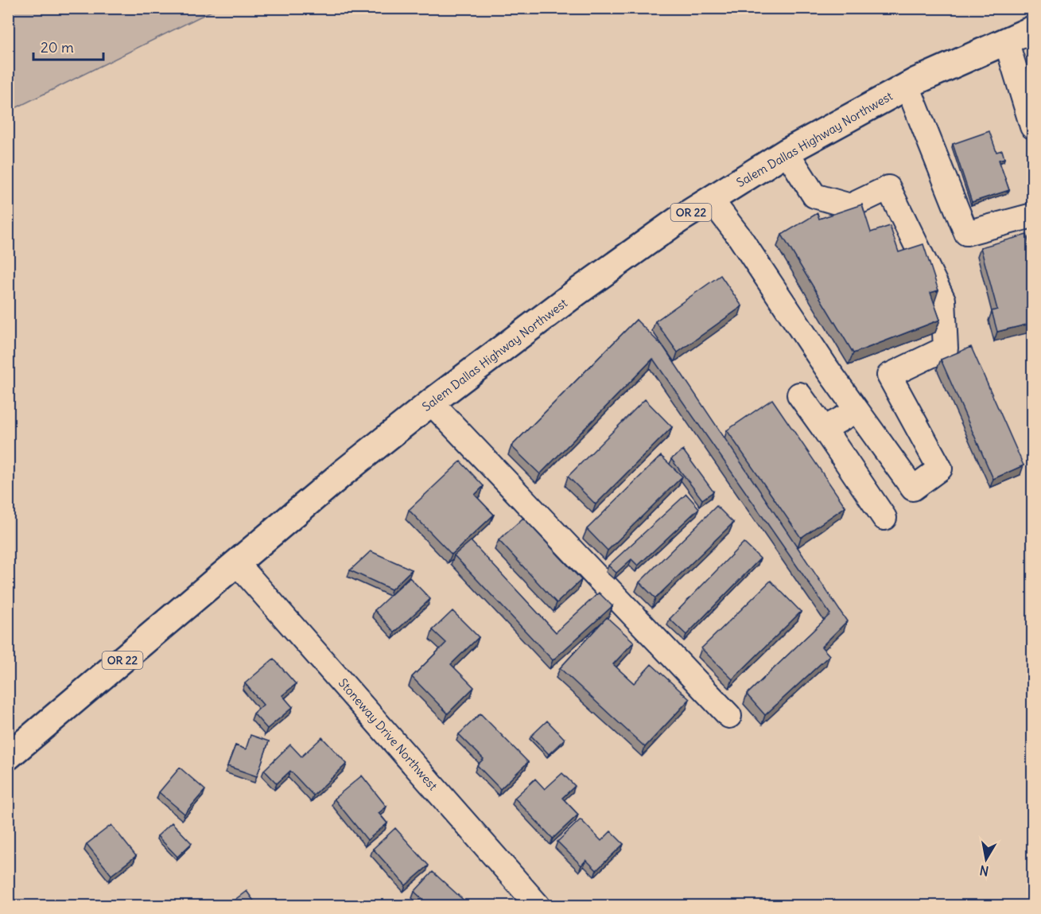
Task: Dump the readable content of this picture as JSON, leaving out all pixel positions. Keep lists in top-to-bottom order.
{
  "streets": {
    "highway": ["Salem Dallas Highway Northwest", "OR 22"],
    "street": ["Stoneway Drive Northwest"]
  },
  "crossings": [
    ["Salem Dallas Highway Northwest", "Stoneway Drive Northwest"]
  ],
  "scale_bar": "20 m",
  "north": "bottom"
}
